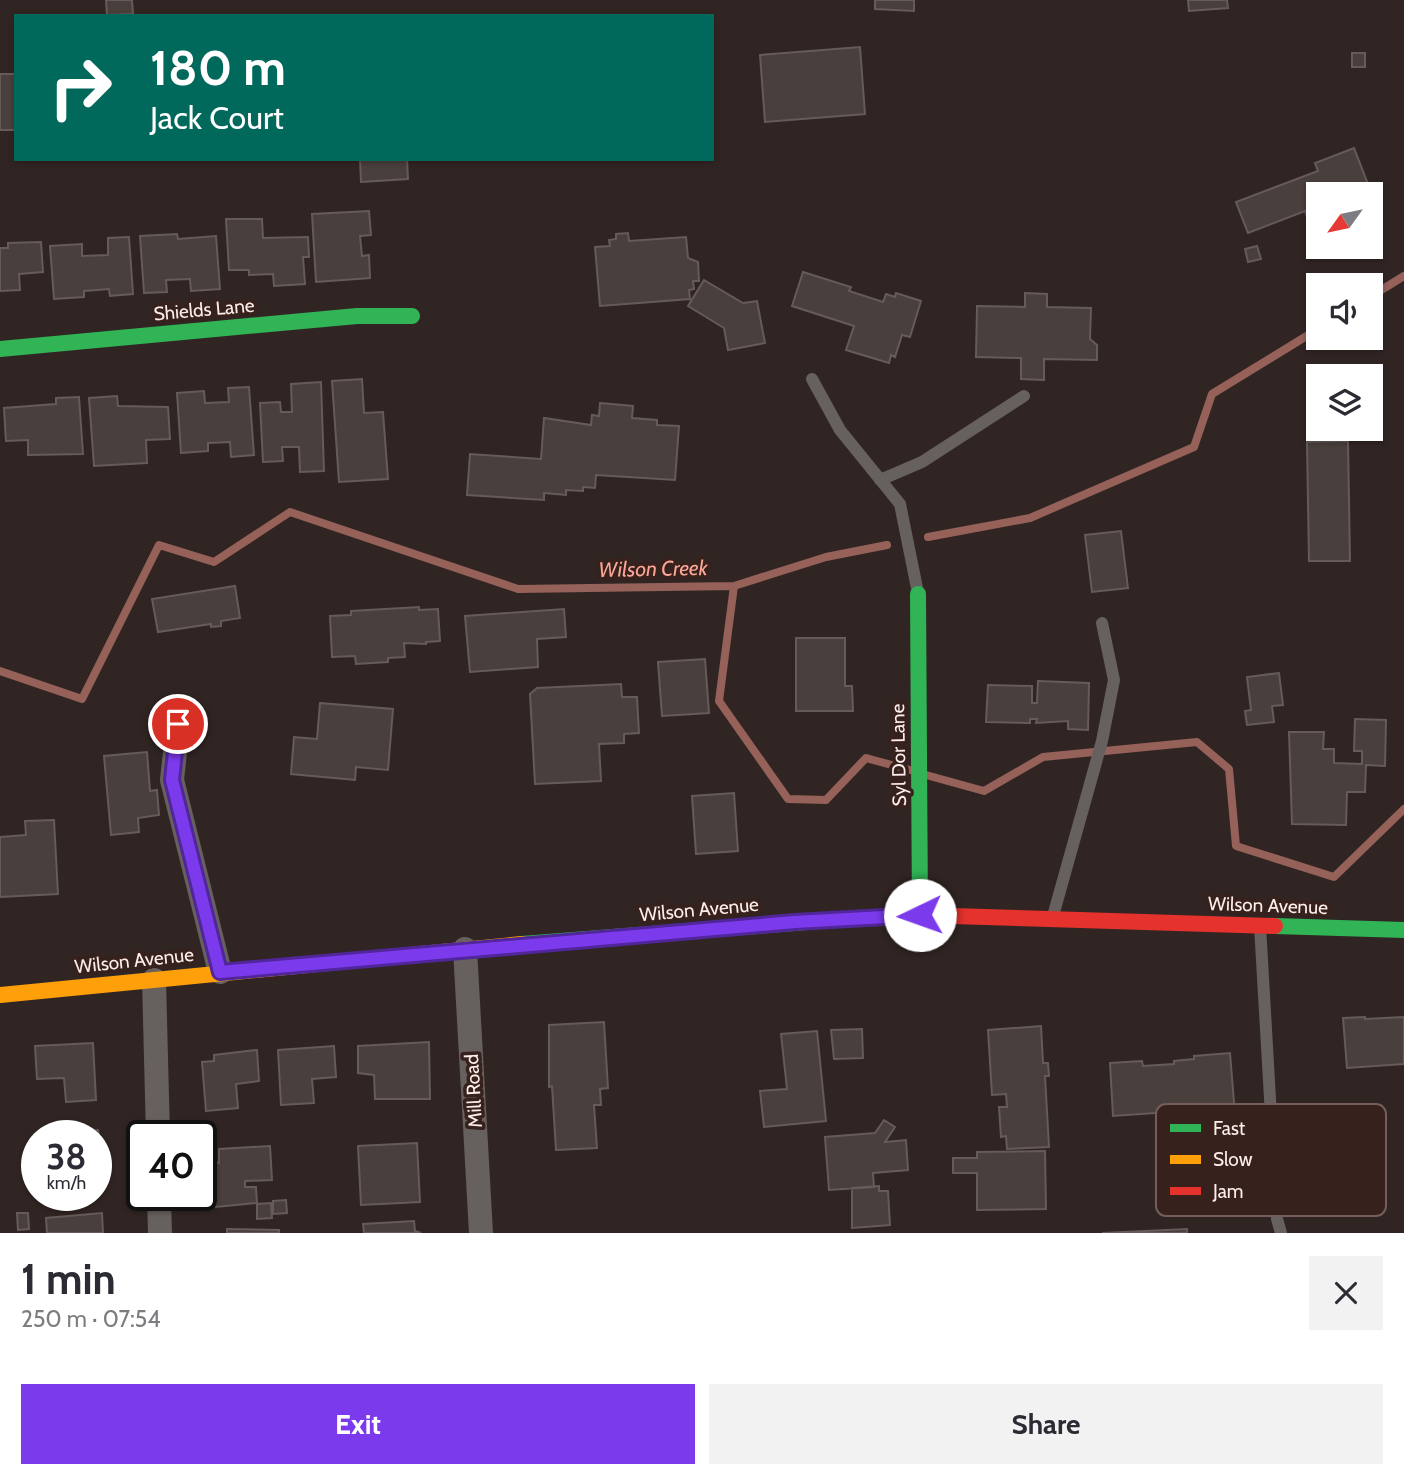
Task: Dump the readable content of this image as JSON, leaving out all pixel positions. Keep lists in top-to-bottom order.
{
  "streets": {
    "street": [
      "Shields Lane",
      "Syl Dor Lane",
      "Wilson Avenue",
      "Mill Road"
    ]
  },
  "crossings": [
    ["Syl Dor Lane", "Wilson Avenue"],
    ["Wilson Avenue", "Mill Road"]
  ],
  "water": ["Wilson Creek"],
  "legend": ["Fast", "Slow", "Jam"],
  "north": "bottom left",
  "page": {
    "turn": ["180 m", "Jack Court"],
    "speed": "38 km/h",
    "limit": "40",
    "heading": ["1 min", "250 m · 07:54"],
    "buttons": ["Exit", "Share"]
  }
}
